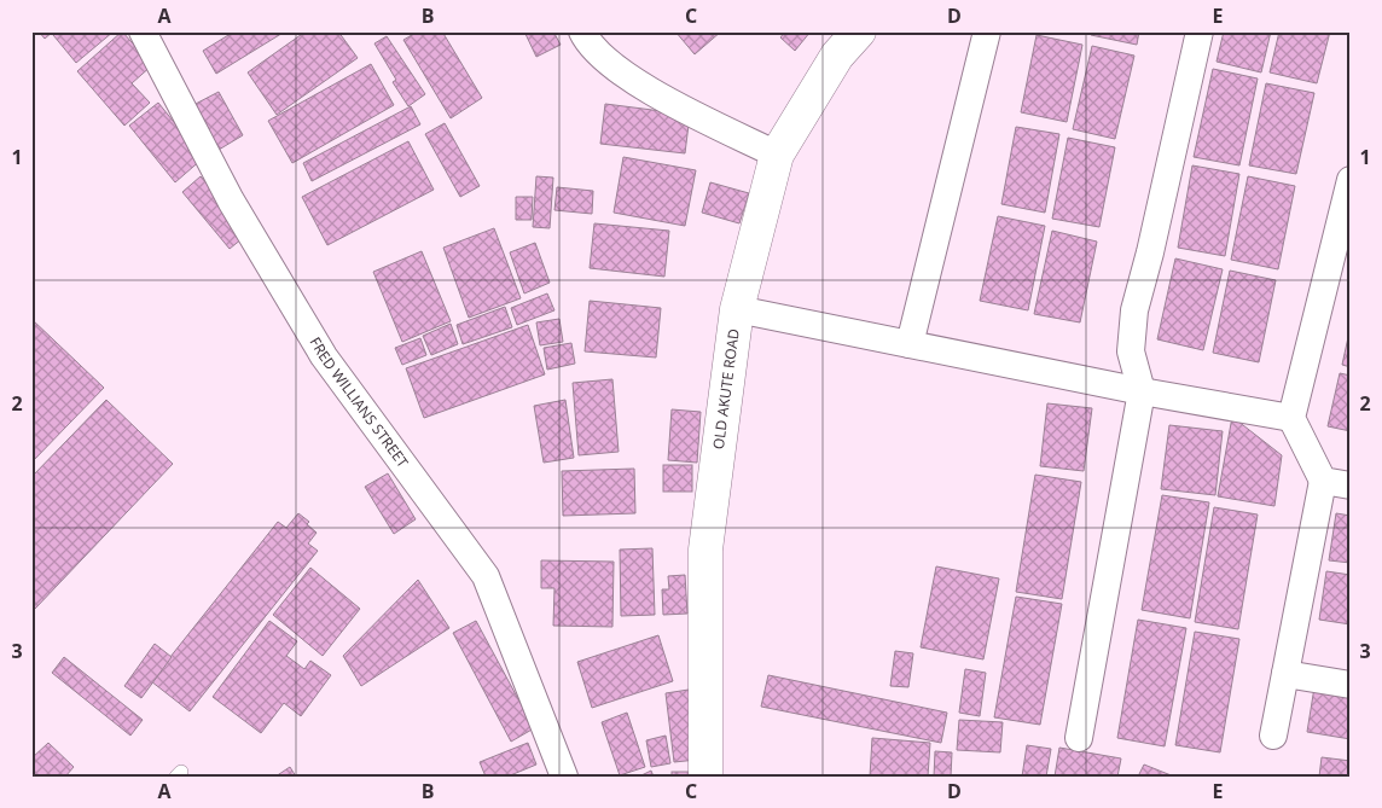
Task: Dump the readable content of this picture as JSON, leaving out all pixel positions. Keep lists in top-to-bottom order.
{
  "streets": {
    "street": ["OLD AKUTE ROAD", "FRED WILLIANS STREET"]
  },
  "grid": {
    "columns": [
      "A",
      "B",
      "C",
      "D",
      "E"
    ],
    "rows": ["1", "2", "3"]
  }
}
